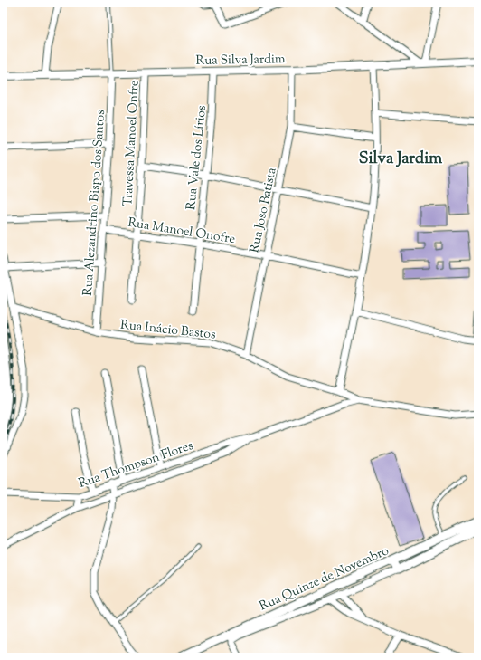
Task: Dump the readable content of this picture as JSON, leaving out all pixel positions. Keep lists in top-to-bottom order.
{
  "streets": {
    "main road": ["Rua Quinze de Novembro"],
    "street": [
      "Rua Silva Jardim",
      "Travessa Manoel Onfre",
      "Rua Vale dos Lírios",
      "Rua Alezandrino Bispo dos Santos",
      "Rua Joso Batista",
      "Rua Manoel Onofre",
      "Rua Inácio Bastos",
      "Rua Thompson Flores"
    ]
  },
  "crossings": [
    ["Rua Silva Jardim", "Travessa Manoel Onfre"],
    ["Rua Silva Jardim", "Rua Vale dos Lírios"],
    ["Rua Silva Jardim", "Rua Alezandrino Bispo dos Santos"],
    ["Rua Silva Jardim", "Rua Joso Batista"],
    ["Travessa Manoel Onfre", "Rua Manoel Onofre"],
    ["Rua Vale dos Lírios", "Rua Manoel Onofre"],
    ["Rua Alezandrino Bispo dos Santos", "Rua Manoel Onofre"],
    ["Rua Alezandrino Bispo dos Santos", "Rua Inácio Bastos"],
    ["Rua Joso Batista", "Rua Manoel Onofre"],
    ["Rua Joso Batista", "Rua Inácio Bastos"],
    ["Rua Inácio Bastos", "Rua Thompson Flores"]
  ],
  "districts": ["Silva Jardim"]
}
